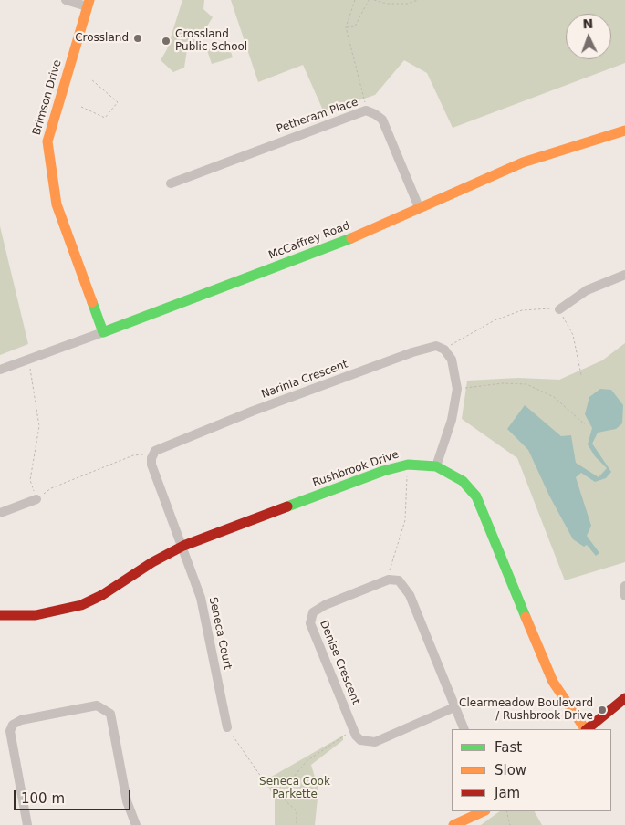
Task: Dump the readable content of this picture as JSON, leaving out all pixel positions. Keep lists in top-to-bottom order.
{
  "streets": {
    "street": [
      "Brimson Drive",
      "Petheram Place",
      "McCaffrey Road",
      "Narinia Crescent",
      "Rushbrook Drive",
      "Seneca Court",
      "Denise Crescent"
    ]
  },
  "crossings": [
    ["Brimson Drive", "McCaffrey Road"],
    ["Petheram Place", "McCaffrey Road"],
    ["Rushbrook Drive", "Seneca Court"]
  ],
  "parks": ["Seneca Cook Parkette"],
  "places": ["Crossland", "Crossland Public School", "Clearmeadow Boulevard / Rushbrook Drive"],
  "legend": ["Fast", "Slow", "Jam"],
  "scale_bar": "100 m",
  "north": "top"
}
